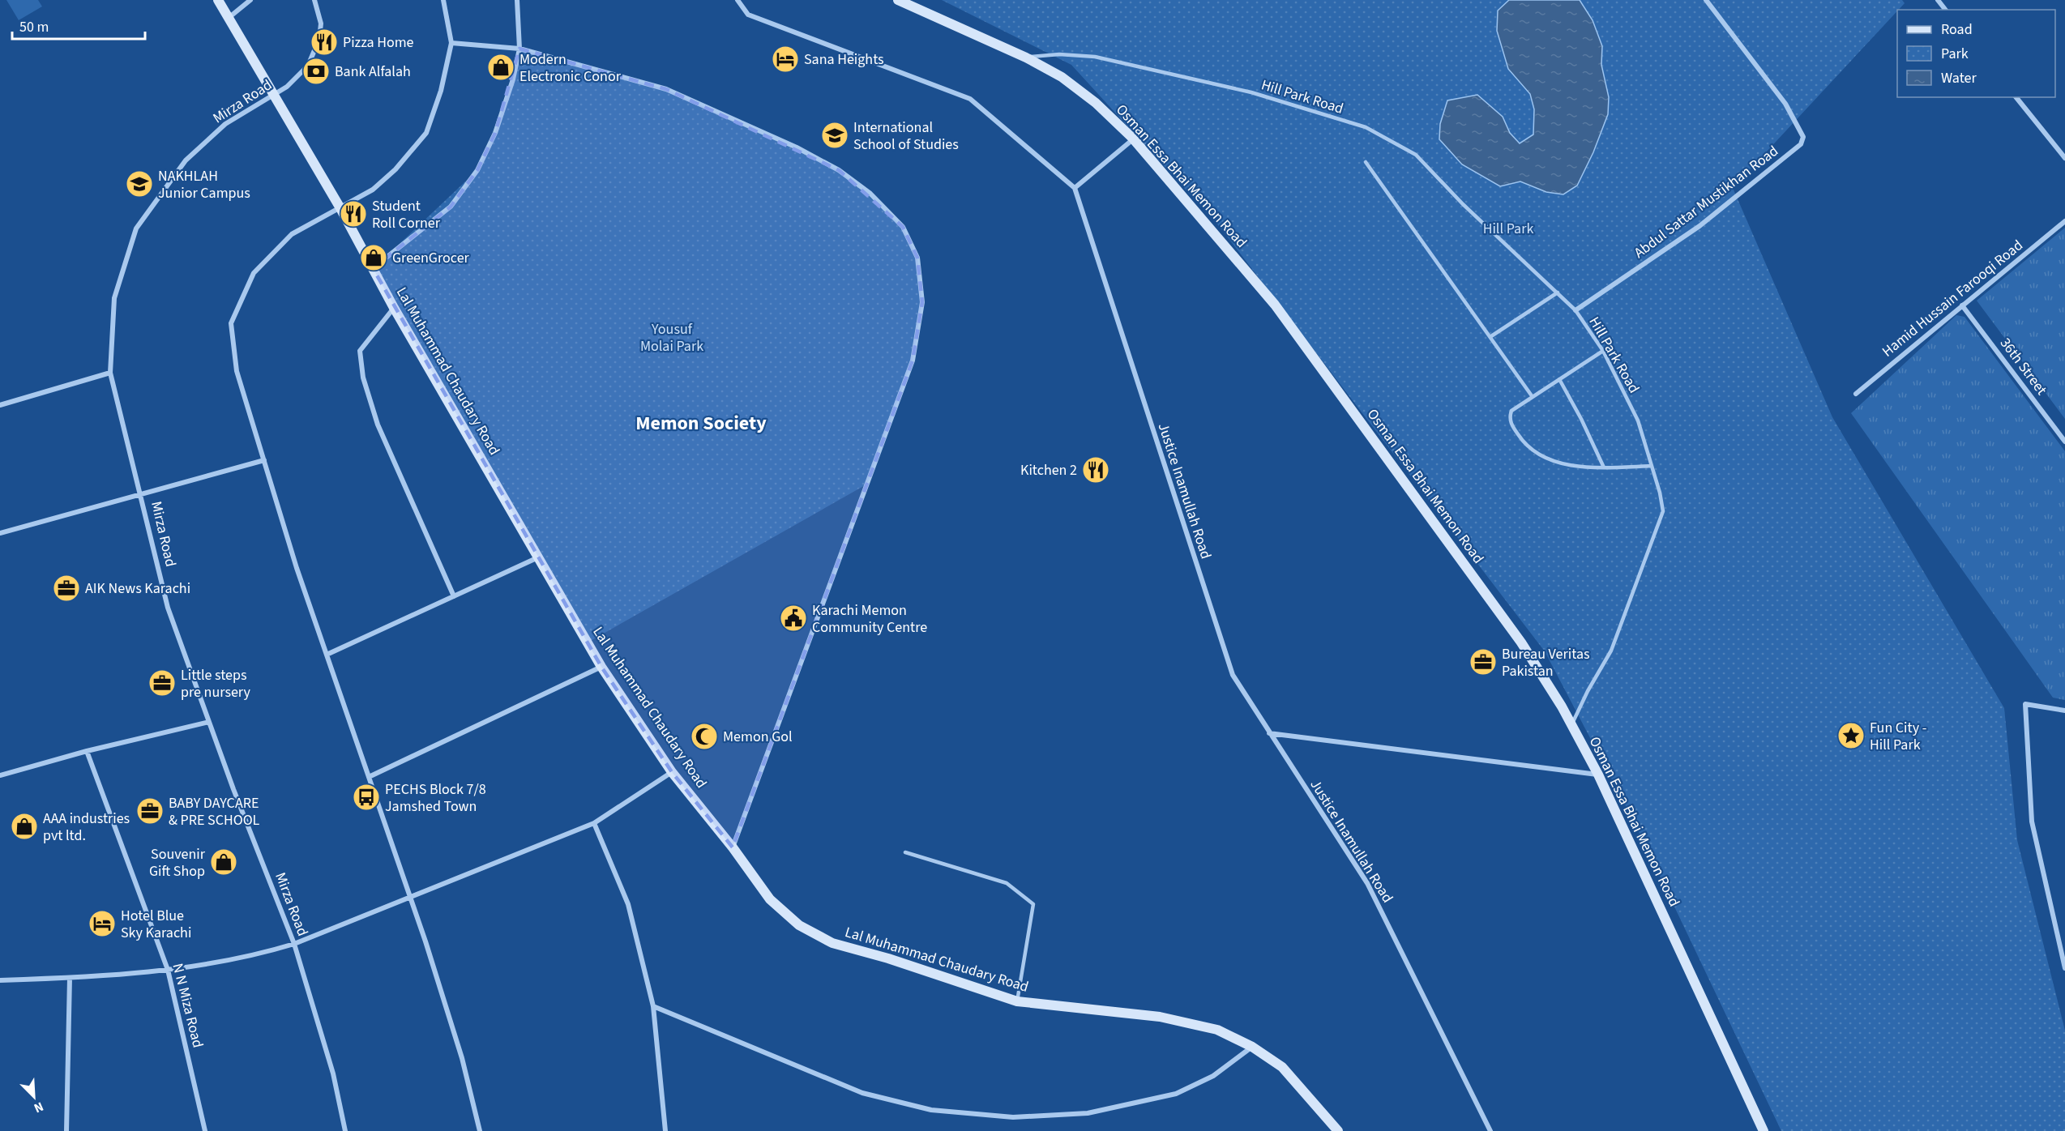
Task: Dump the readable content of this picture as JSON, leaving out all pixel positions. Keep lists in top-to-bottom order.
{
  "streets": {
    "street": [
      "Mirza Road",
      "Osman Essa Bhai Memon Road",
      "Abdul Sattar Mustikhan Road",
      "Hamid Hussain Farooqi Road",
      "36th Street",
      "Lal Muhammad Chaudary Road",
      "Justice Inamullah Road",
      "N N Miza Road"
    ],
    "lane": ["Hill Park Road"]
  },
  "crossings": [
    ["Hill Park Road", "Osman Essa Bhai Memon Road"],
    ["Hill Park Road", "Abdul Sattar Mustikhan Road"],
    ["Mirza Road", "Lal Muhammad Chaudary Road"],
    ["Hamid Hussain Farooqi Road", "36th Street"]
  ],
  "districts": ["Memon Society"],
  "parks": ["Hill Park", "Yousuf Molai Park"],
  "places": {
    "restaurant": ["Pizza Home", "Student Roll Corner", "Kitchen 2"],
    "hotel": ["Sana Heights", "Hotel Blue Sky Karachi"],
    "shop": [
      "Modern Electronic Conor",
      "GreenGrocer",
      "AAA industries pvt ltd.",
      "Souvenir Gift Shop"
    ],
    "bank": ["Bank Alfalah"],
    "school or university": ["International School of Studies", "NAKHLAH Junior Campus"],
    "office": [
      "AIK News Karachi",
      "Bureau Veritas Pakistan",
      "Little steps pre nursery",
      "BABY DAYCARE & PRE SCHOOL"
    ],
    "public building": ["Karachi Memon Community Centre"],
    "place": ["Fun City - Hill Park"],
    "mosque": ["Memon Gol"],
    "bus stop": ["PECHS Block 7/8 Jamshed Town"]
  },
  "legend": ["Road", "Park", "Water"],
  "scale_bar": "50 m",
  "north": "bottom right"
}
